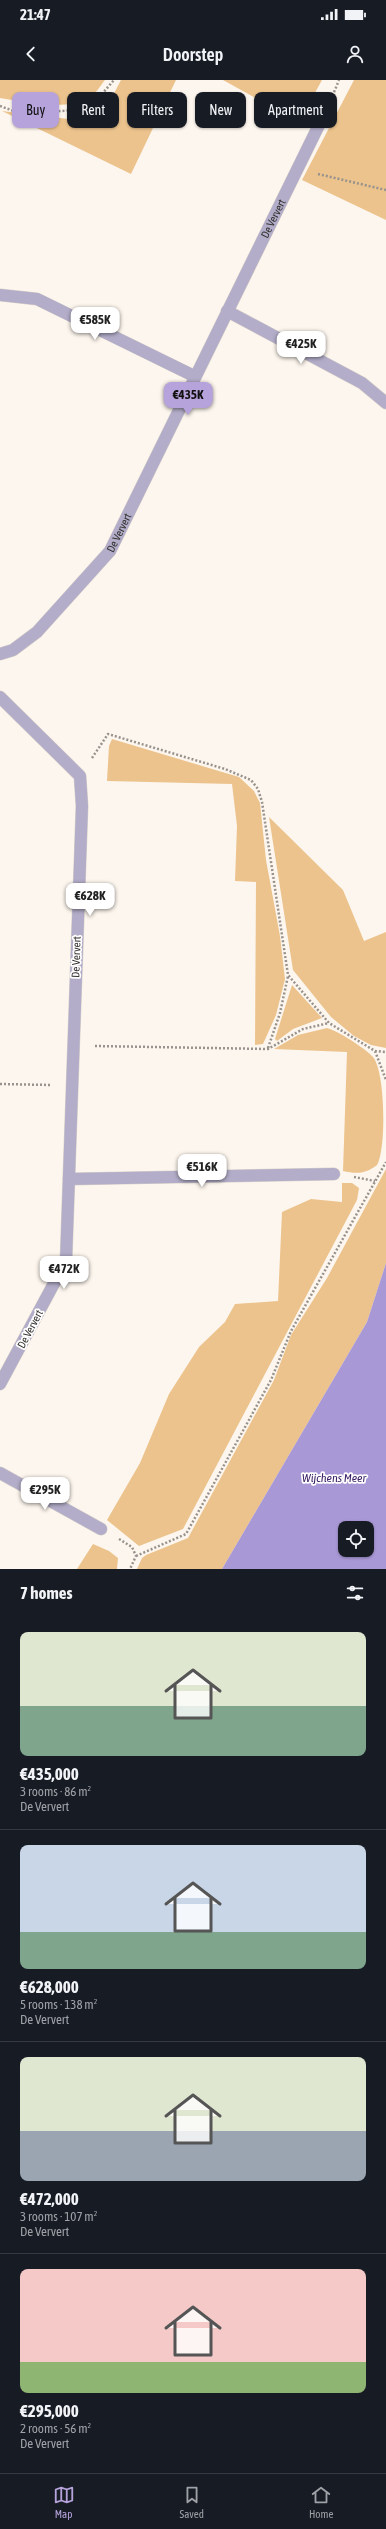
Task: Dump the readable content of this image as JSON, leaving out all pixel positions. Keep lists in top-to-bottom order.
{
  "streets": {
    "street": ["De Ververt"]
  },
  "water": ["Wijchens Meer"],
  "page": {
    "status": "21:47",
    "header": "Doorstep",
    "chip": [
      "Buy",
      "Rent",
      "Filters",
      "New",
      "Apartment"
    ],
    "price": [
      "€585K",
      "€425K",
      "€435K",
      "€628K",
      "€516K",
      "€472K",
      "€295K"
    ],
    "heading": "7 homes",
    "list": [
      {
        "name": "€435,000",
        "note": "3 rooms · 86 m² · De Ververt"
      },
      {
        "name": "€628,000",
        "note": "5 rooms · 138 m² · De Ververt"
      },
      {
        "name": "€472,000",
        "note": "3 rooms · 107 m² · De Ververt"
      },
      {
        "name": "€295,000",
        "note": "2 rooms · 56 m² · De Ververt"
      }
    ],
    "tabs": ["Map", "Saved", "Home"]
  }
}
